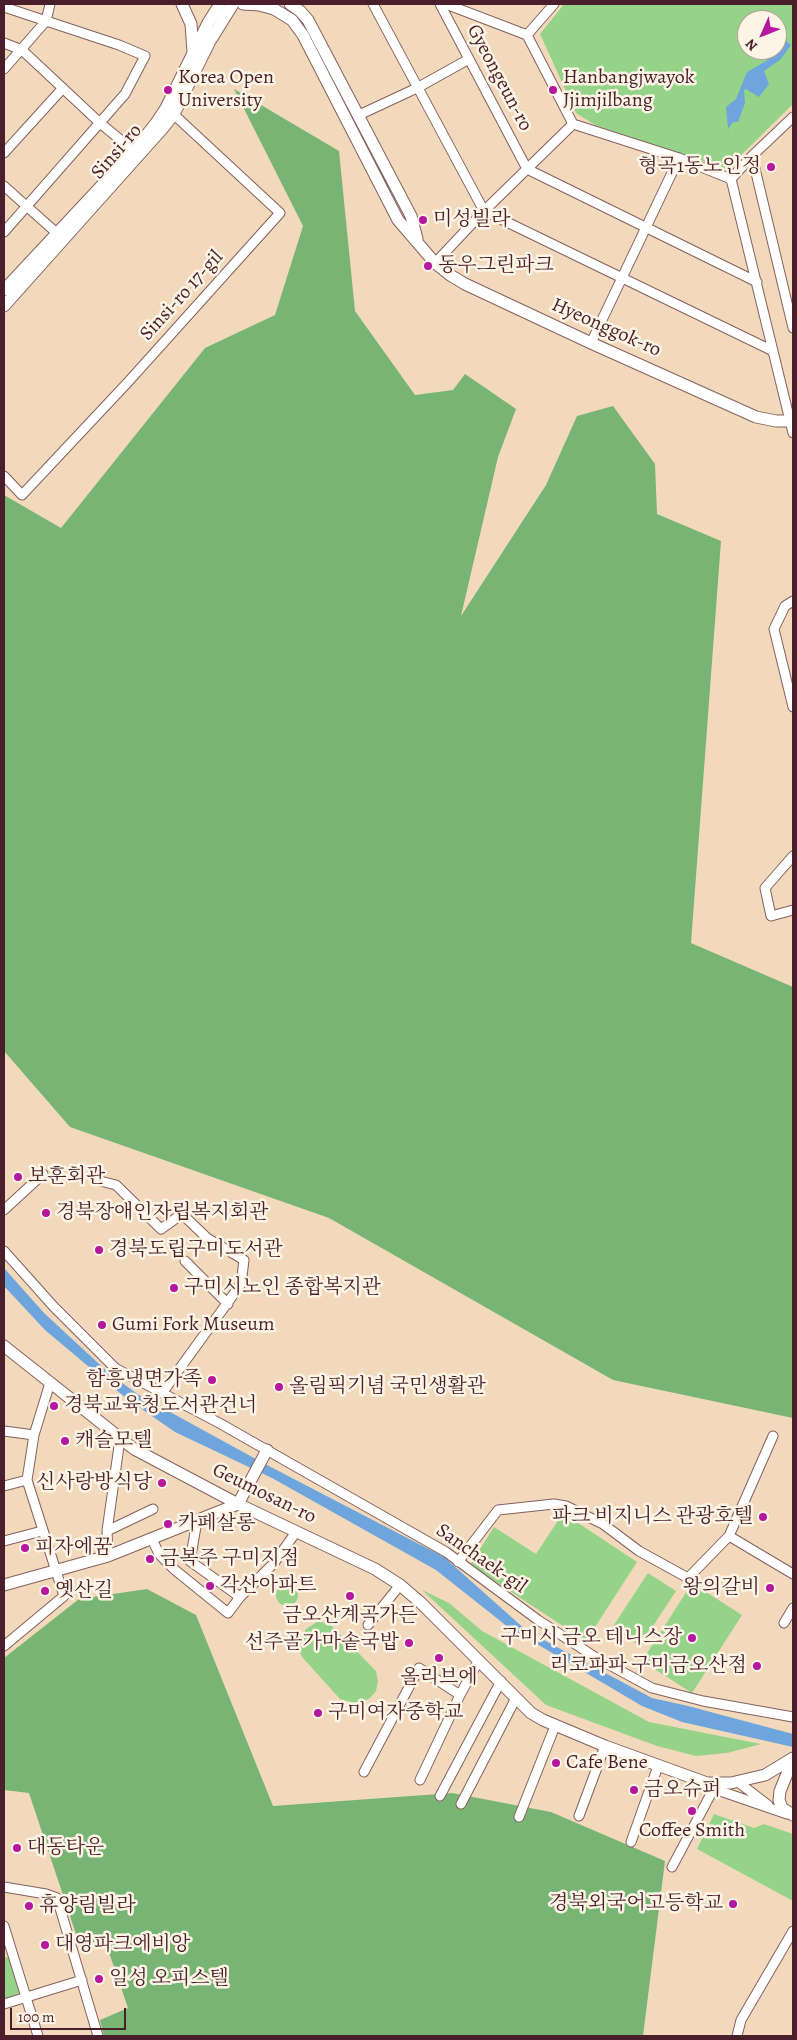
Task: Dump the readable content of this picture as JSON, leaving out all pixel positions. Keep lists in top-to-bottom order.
{
  "streets": {
    "street": [
      "Gyeongeun-ro",
      "Sinsi-ro",
      "Sinsi-ro 17-gil",
      "Hyeonggok-ro",
      "Geumosan-ro",
      "Sanchaek-gil"
    ]
  },
  "crossings": [
    ["Sinsi-ro", "Sinsi-ro 17-gil"]
  ],
  "places": [
    "Korea Open University",
    "Hanbangjwayok Jjimjilbang",
    "형곡1동노인정",
    "미성빌라",
    "동우그린파크",
    "보훈회관",
    "경북장애인자립복지회관",
    "경북도립구미도서관",
    "구미시노인 종합복지관",
    "Gumi Fork Museum",
    "함흥냉면가족",
    "올림픽기념 국민생활관",
    "경북교육청도서관건너",
    "캐슬모텔",
    "신사랑방식당",
    "파크 비지니스 관광호텔",
    "카페살롱",
    "피자에꿈",
    "금복주 구미지점",
    "각산아파트",
    "왕의갈비",
    "옛산길",
    "금오산계곡가든",
    "구미시 금오 테니스장",
    "선주골가마솥국밥",
    "올리브에",
    "리코파파 구미금오산점",
    "구미여자중학교",
    "Cafe Bene",
    "금오슈퍼",
    "Coffee Smith",
    "대동타운",
    "경북외국어고등학교",
    "휴양림빌라",
    "대영파크에비앙",
    "일성 오피스텔"
  ],
  "scale_bar": "100 m",
  "north": "bottom left"
}
